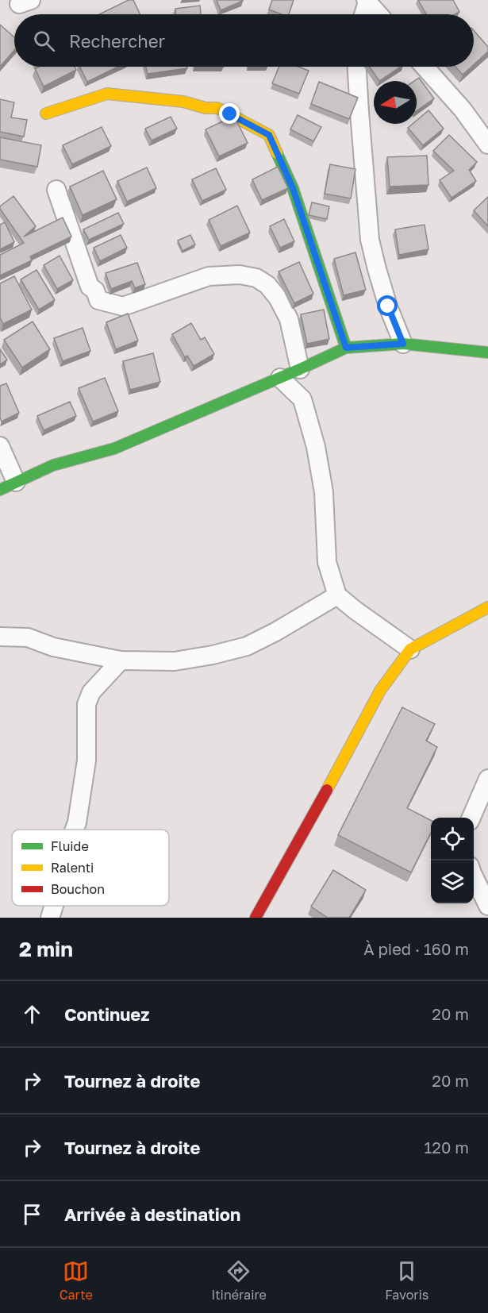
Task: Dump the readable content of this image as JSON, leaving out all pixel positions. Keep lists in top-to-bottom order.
{
  "legend": ["Fluide", "Ralenti", "Bouchon"],
  "north": "left",
  "page": {
    "search": "Rechercher",
    "heading": ["2 min", "À pied · 160 m"],
    "list": [
      ["Continuez", "20 m"],
      ["Tournez à droite", "20 m"],
      ["Tournez à droite", "120 m"],
      "Arrivée à destination"
    ],
    "nav": ["Carte", "Itinéraire", "Favoris"]
  }
}
